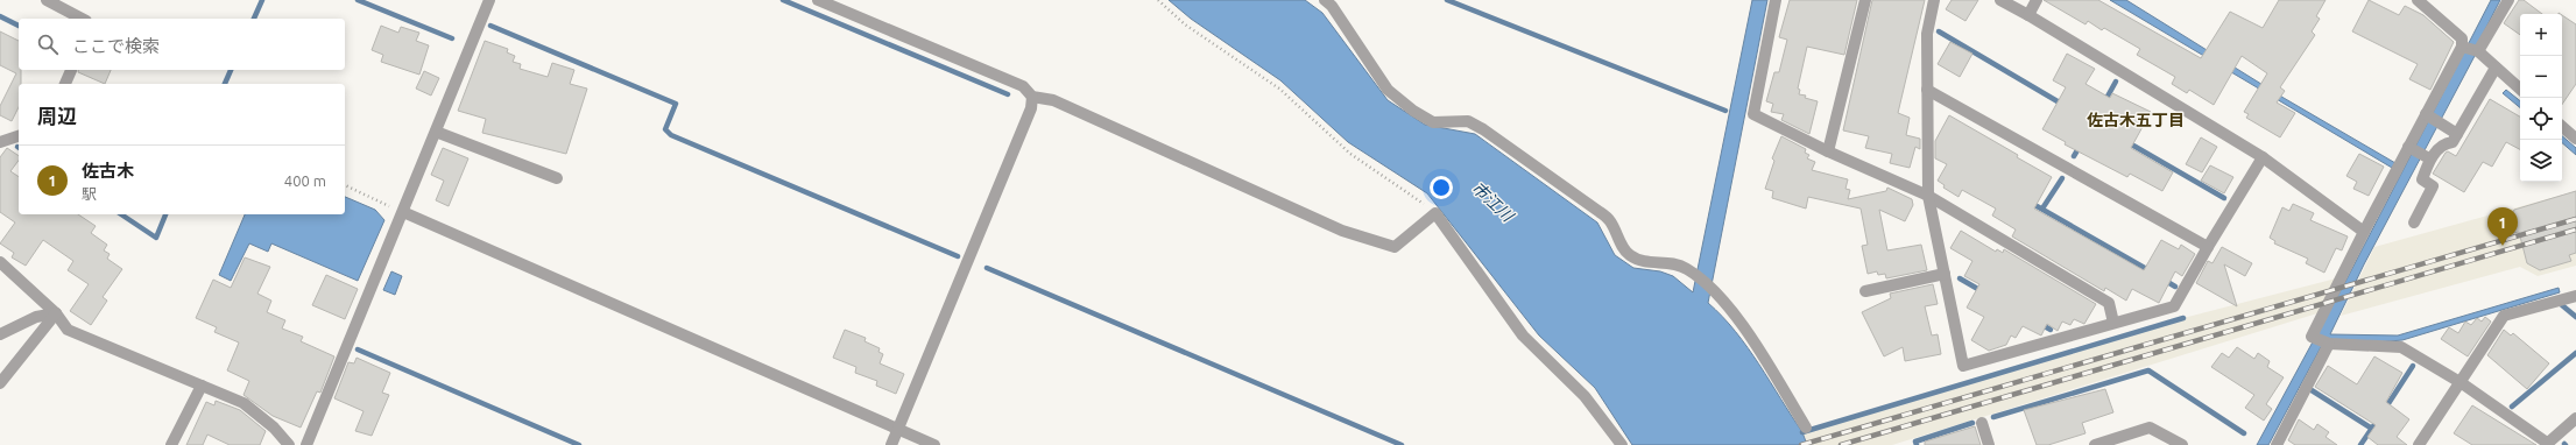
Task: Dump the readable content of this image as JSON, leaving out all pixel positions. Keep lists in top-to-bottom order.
{
  "districts": ["佐古木五丁目"],
  "water": ["市江川"],
  "page": {
    "map_buttons": ["+", "−"],
    "search": "ここで検索",
    "heading": "周辺",
    "list": [
      {
        "mark": "1",
        "name": "佐古木",
        "note": "駅",
        "value": "400 m"
      }
    ],
    "pins": "1"
  }
}
